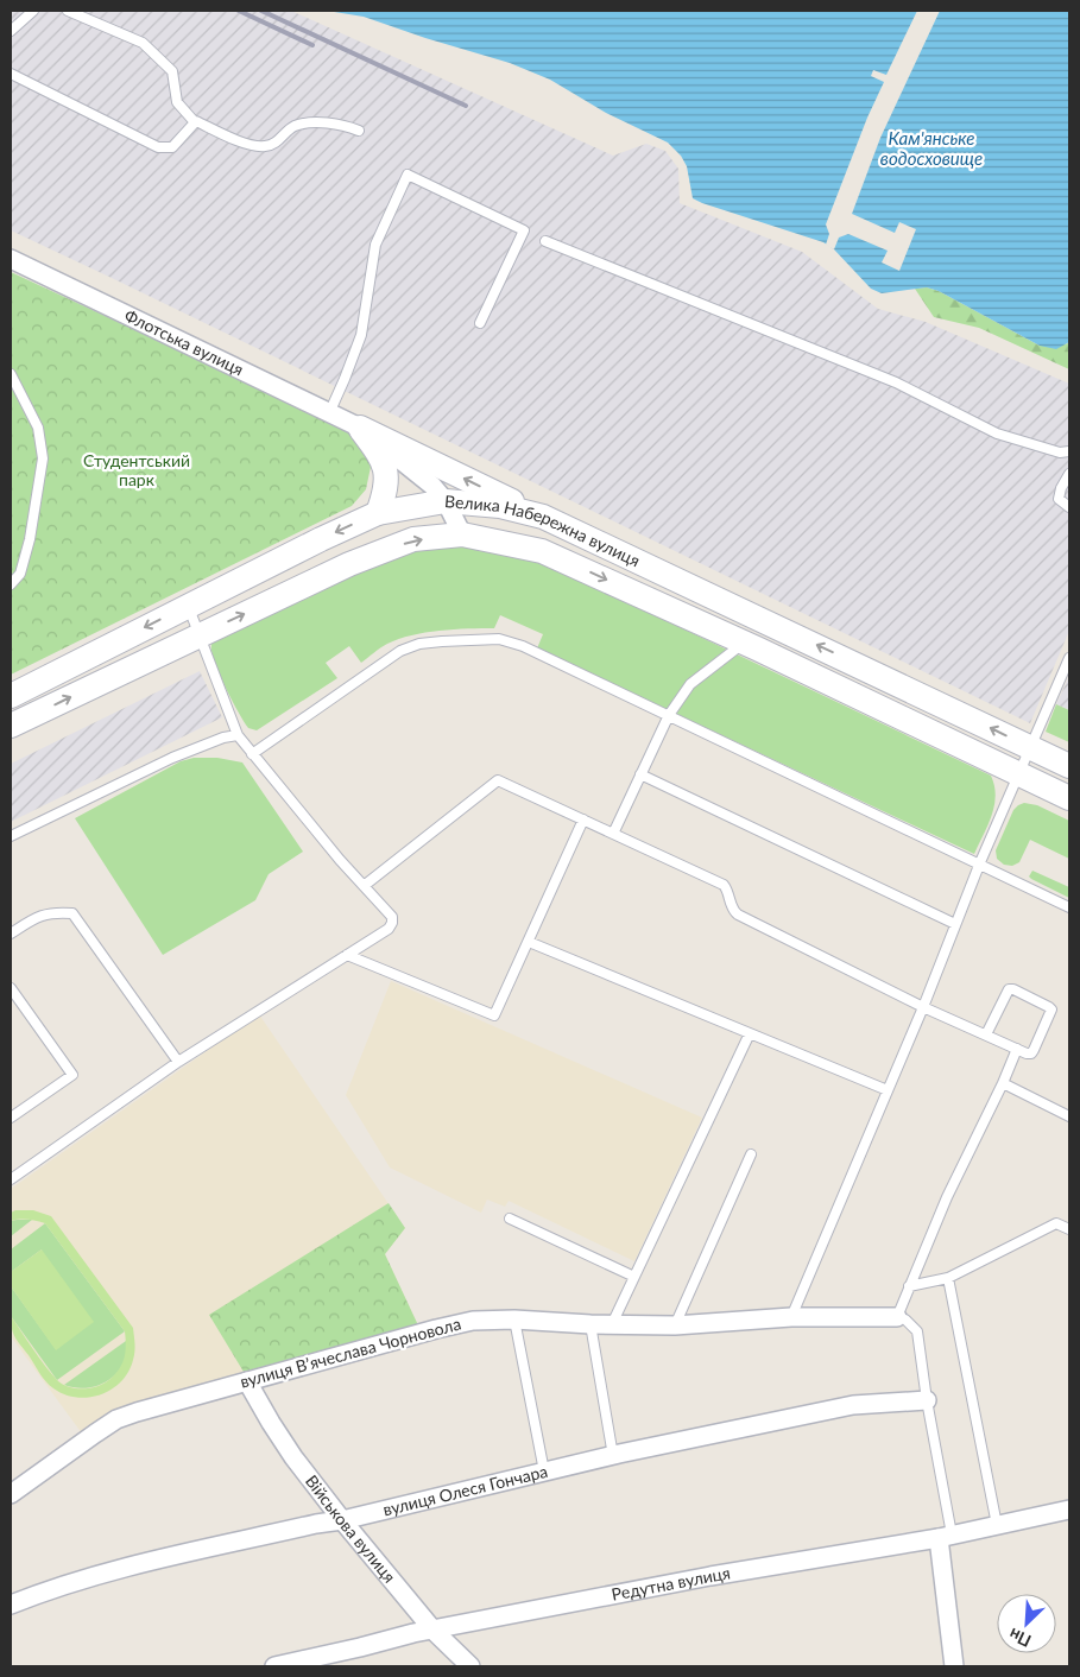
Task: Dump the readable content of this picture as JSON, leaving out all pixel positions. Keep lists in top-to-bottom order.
{
  "streets": {
    "street": [
      "Флотська вулиця",
      "Велика Набережна вулиця",
      "вулиця Вʼячеслава Чорновола",
      "вулиця Олеся Гончара",
      "Військова вулиця",
      "Редутна вулиця"
    ]
  },
  "crossings": [
    ["Флотська вулиця", "Велика Набережна вулиця"],
    ["вулиця Вʼячеслава Чорновола", "Військова вулиця"],
    ["вулиця Олеся Гончара", "Військова вулиця"],
    ["Військова вулиця", "Редутна вулиця"]
  ],
  "water": ["Кам'янське водосховище"],
  "parks": ["Студентський парк"],
  "north": "bottom left"
}
